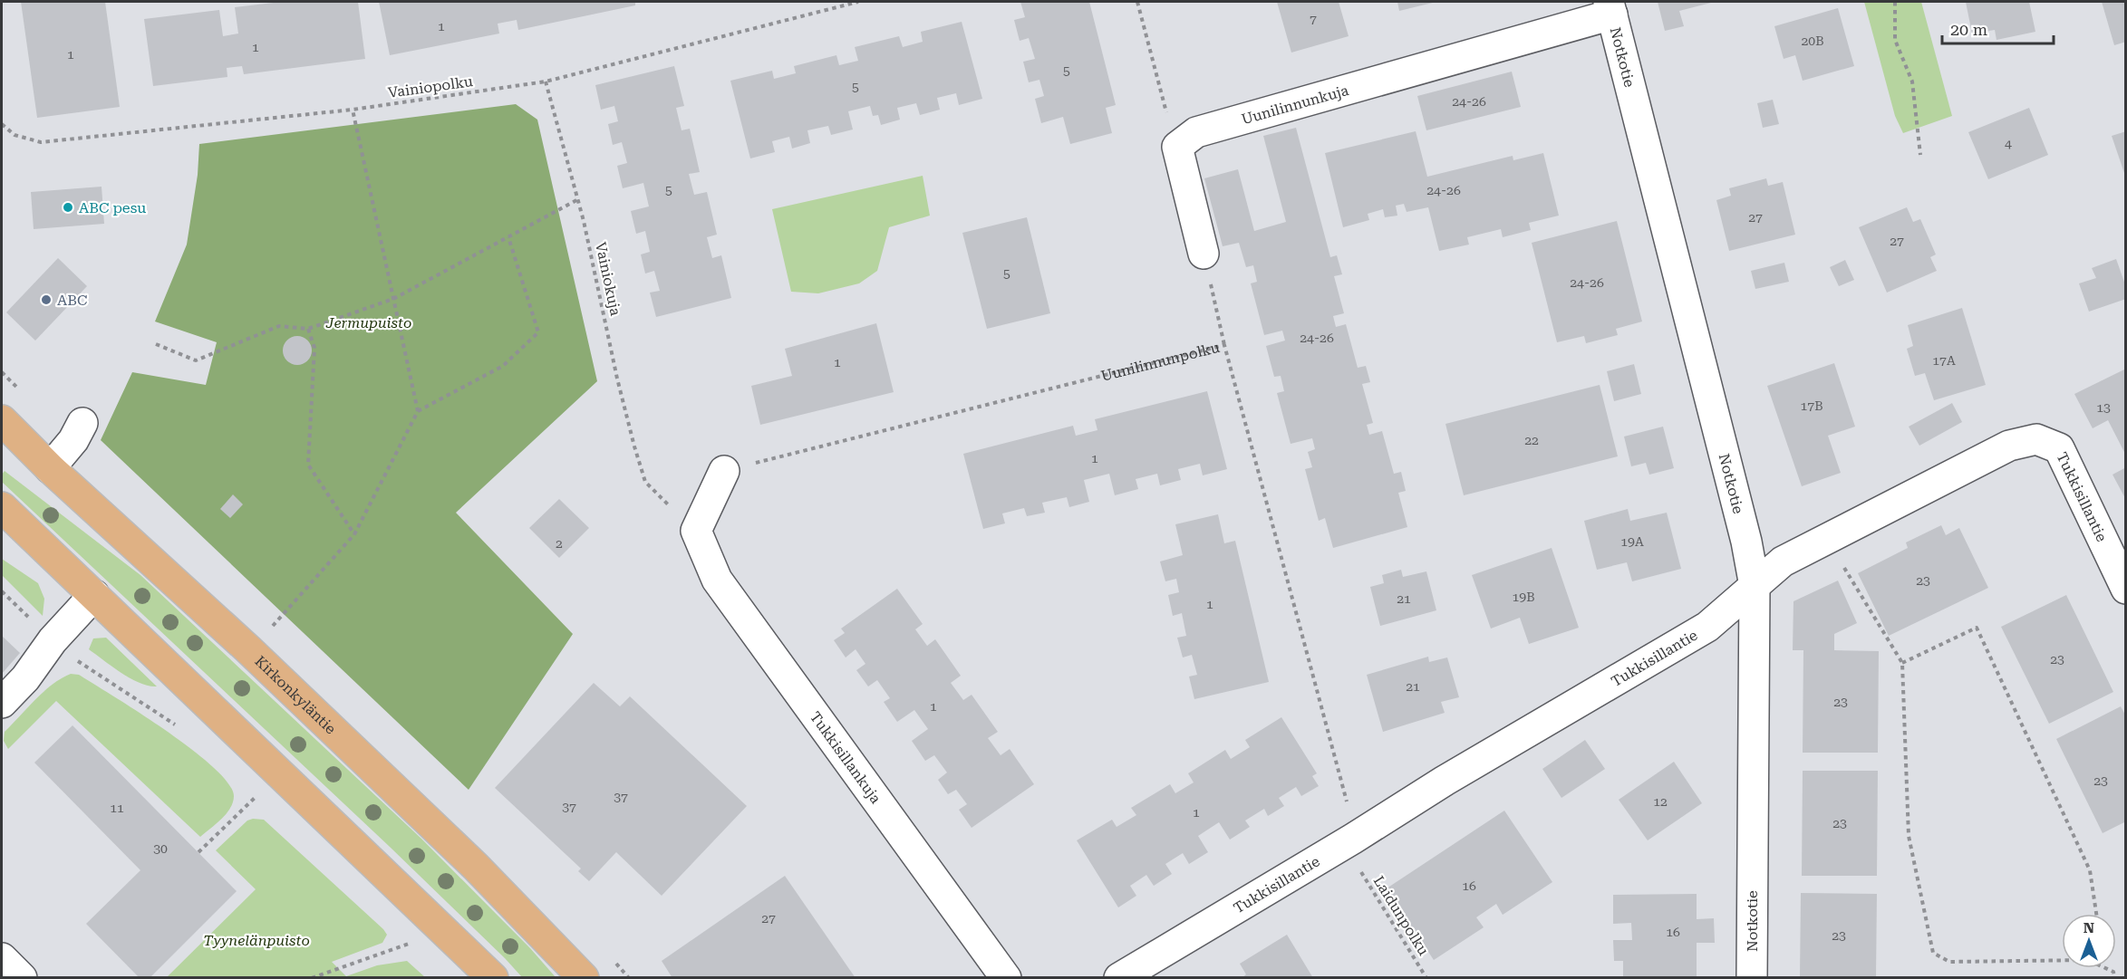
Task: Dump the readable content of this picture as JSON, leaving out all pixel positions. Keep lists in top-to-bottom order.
{
  "streets": {
    "main road": ["Kirkonkyläntie"],
    "street": [
      "Notkotie",
      "Uunilinnunkuja",
      "Tukkisillantie",
      "Tukkisillankuja"
    ],
    "path": [
      "Vainiopolku",
      "Vainiokuja",
      "Uunilinnunpolku",
      "Laidunpolku"
    ]
  },
  "crossings": [
    ["Notkotie", "Uunilinnunkuja"],
    ["Notkotie", "Tukkisillantie"],
    ["Vainiopolku", "Vainiokuja"],
    ["Uunilinnunpolku", "Tukkisillankuja"]
  ],
  "parks": ["Jermupuisto", "Tyynelänpuisto"],
  "places": ["ABC pesu", "ABC"],
  "house_numbers": [
    "7",
    "1",
    "20B",
    "1",
    "1",
    "5",
    "5",
    "24-26",
    "4",
    "5",
    "24-26",
    "27",
    "27",
    "5",
    "24-26",
    "24-26",
    "17A",
    "1",
    "17B",
    "13",
    "22",
    "1",
    "19A",
    "2",
    "23",
    "19B",
    "21",
    "1",
    "23",
    "21",
    "23",
    "1",
    "23",
    "37",
    "12",
    "37",
    "11",
    "1",
    "23",
    "30",
    "16",
    "27",
    "16",
    "23"
  ],
  "scale_bar": "20 m",
  "north": "top"
}
